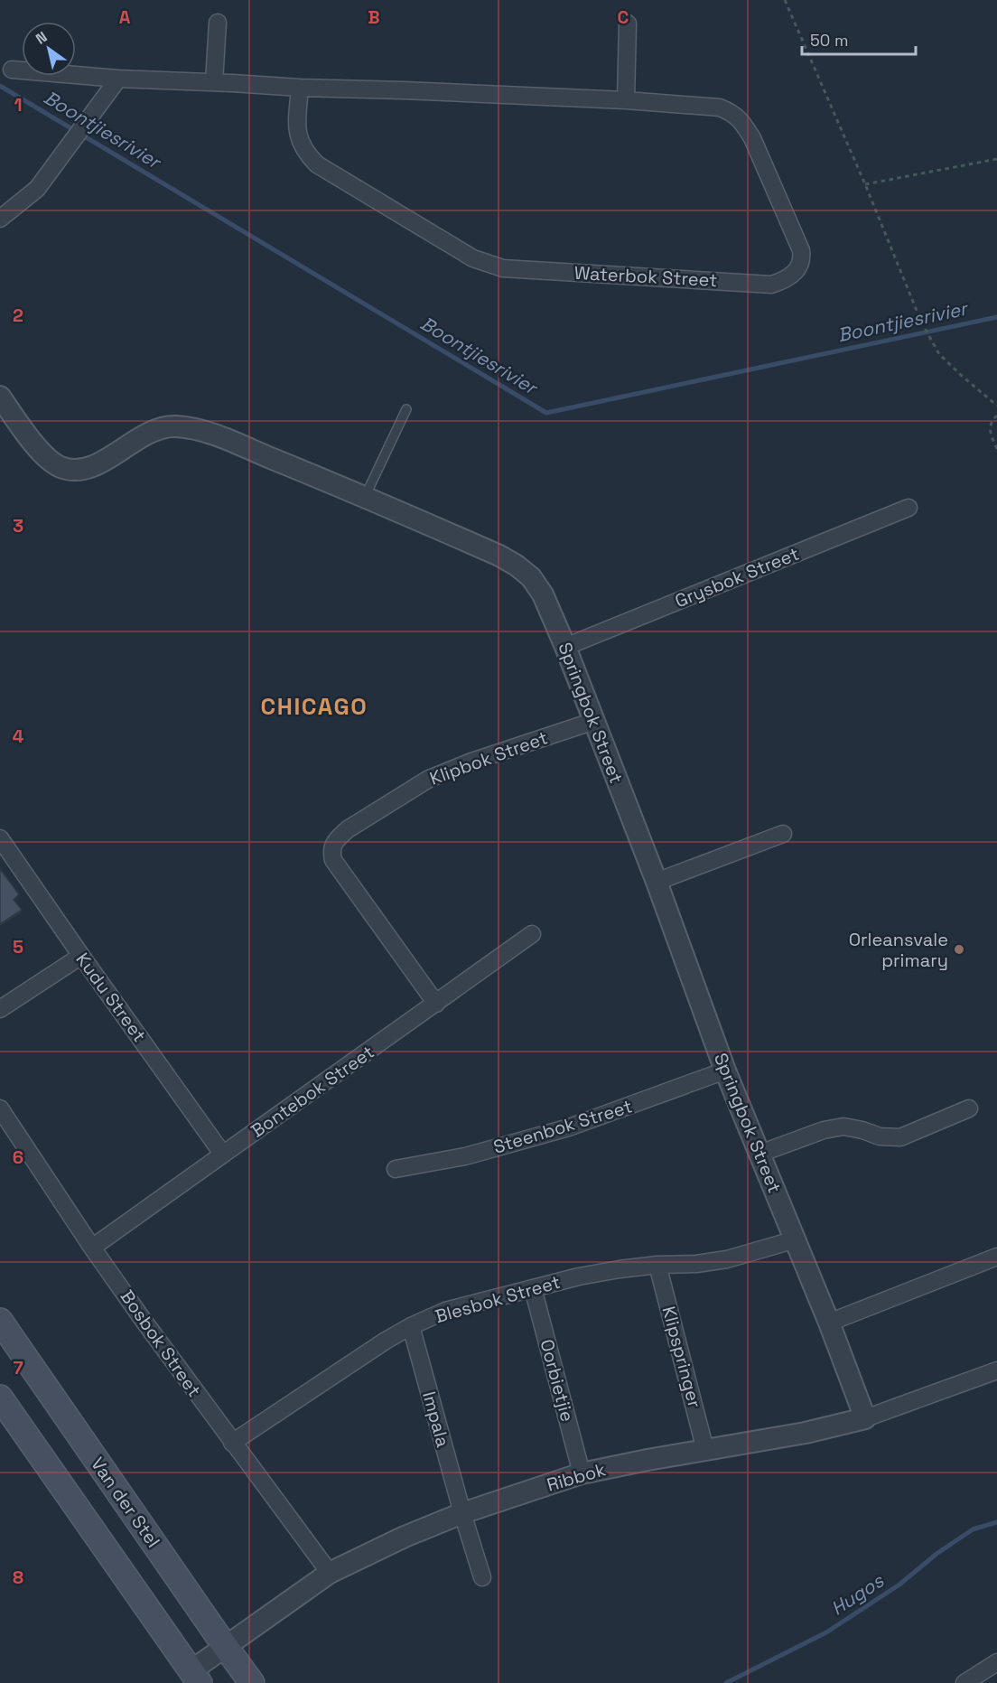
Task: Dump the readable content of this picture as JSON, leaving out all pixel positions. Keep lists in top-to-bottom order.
{
  "streets": {
    "main road": ["Van der Stel"],
    "street": [
      "Waterbok Street",
      "Grysbok Street",
      "Springbok Street",
      "Klipbok Street",
      "Kudu Street",
      "Bontebok Street",
      "Steenbok Street",
      "Blesbok Street",
      "Bosbok Street",
      "Klipspringer",
      "Oorbietjie",
      "Impala",
      "Ribbok"
    ]
  },
  "crossings": [
    ["Grysbok Street", "Springbok Street"],
    ["Springbok Street", "Klipbok Street"],
    ["Springbok Street", "Steenbok Street"],
    ["Springbok Street", "Blesbok Street"],
    ["Springbok Street", "Ribbok"],
    ["Klipbok Street", "Bontebok Street"],
    ["Kudu Street", "Bontebok Street"],
    ["Bontebok Street", "Bosbok Street"],
    ["Blesbok Street", "Bosbok Street"],
    ["Blesbok Street", "Klipspringer"],
    ["Blesbok Street", "Oorbietjie"],
    ["Blesbok Street", "Impala"],
    ["Bosbok Street", "Ribbok"],
    ["Klipspringer", "Ribbok"],
    ["Oorbietjie", "Ribbok"],
    ["Impala", "Ribbok"],
    ["Ribbok", "Van der Stel"]
  ],
  "districts": ["CHICAGO"],
  "water": ["Boontjiesrivier", "Hugos"],
  "places": ["Orleansvale primary"],
  "scale_bar": "50 m",
  "north": "top left",
  "grid": {
    "columns": ["A", "B", "C"],
    "rows": [
      "1",
      "2",
      "3",
      "4",
      "5",
      "6",
      "7",
      "8"
    ]
  }
}
